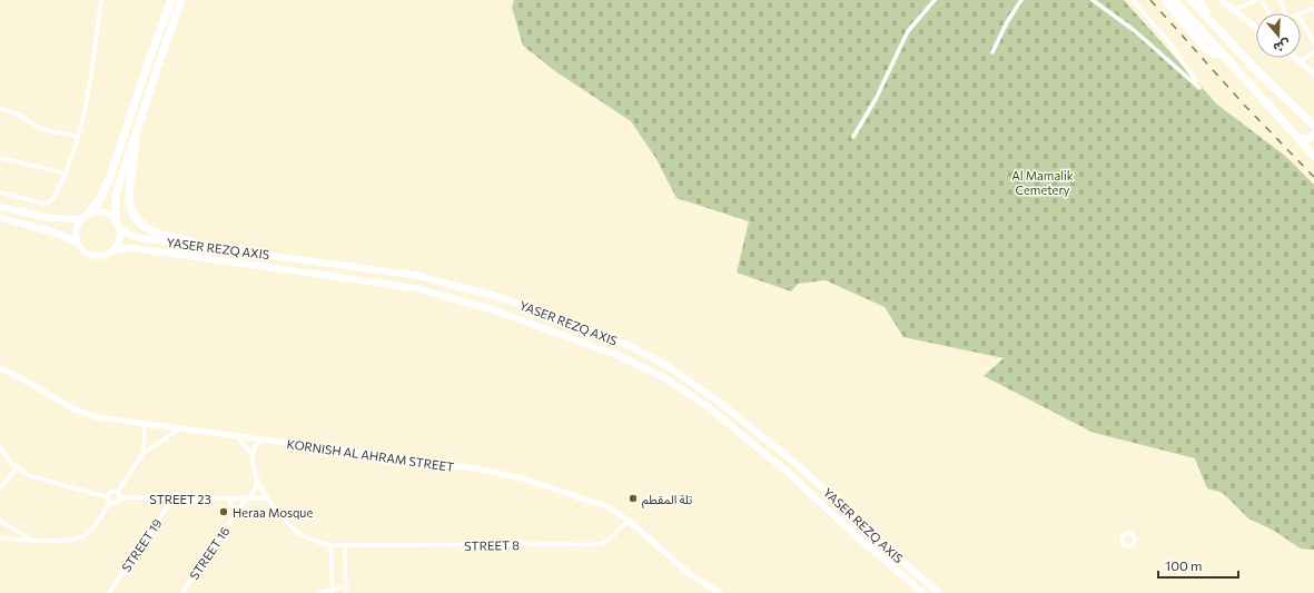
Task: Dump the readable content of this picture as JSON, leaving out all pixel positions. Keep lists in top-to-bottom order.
{
  "streets": {
    "main road": ["YASER REZQ AXIS"],
    "street": [
      "KORNISH AL AHRAM STREET",
      "STREET 23",
      "STREET 19",
      "STREET 8",
      "STREET 16"
    ]
  },
  "crossings": [
    ["KORNISH AL AHRAM STREET", "STREET 8"],
    ["STREET 23", "STREET 19"],
    ["STREET 23", "STREET 8"],
    ["STREET 23", "STREET 16"],
    ["STREET 8", "STREET 16"]
  ],
  "parks": ["Al Mamalik Cemetery"],
  "places": ["تلة المقطم", "Heraa Mosque"],
  "scale_bar": "100 m",
  "north": "bottom"
}
